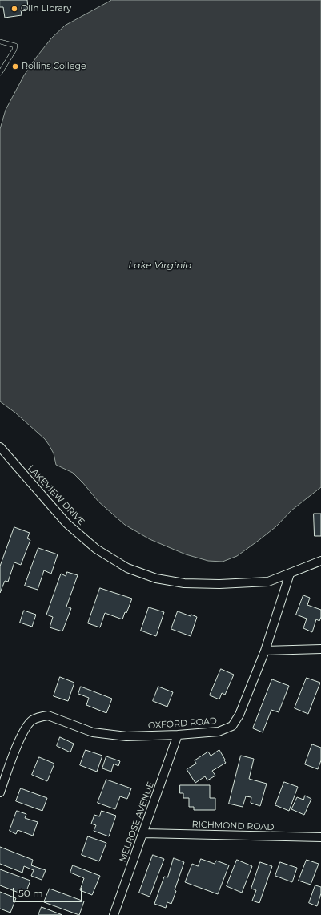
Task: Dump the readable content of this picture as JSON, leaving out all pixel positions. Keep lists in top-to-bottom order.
{
  "streets": {
    "street": [
      "LAKEVIEW DRIVE",
      "OXFORD ROAD",
      "MELROSE AVENUE",
      "RICHMOND ROAD"
    ]
  },
  "crossings": [
    ["LAKEVIEW DRIVE", "OXFORD ROAD"],
    ["OXFORD ROAD", "MELROSE AVENUE"],
    ["MELROSE AVENUE", "RICHMOND ROAD"]
  ],
  "water": ["Lake Virginia"],
  "places": ["Olin Library", "Rollins College"],
  "scale_bar": "50 m"
}
